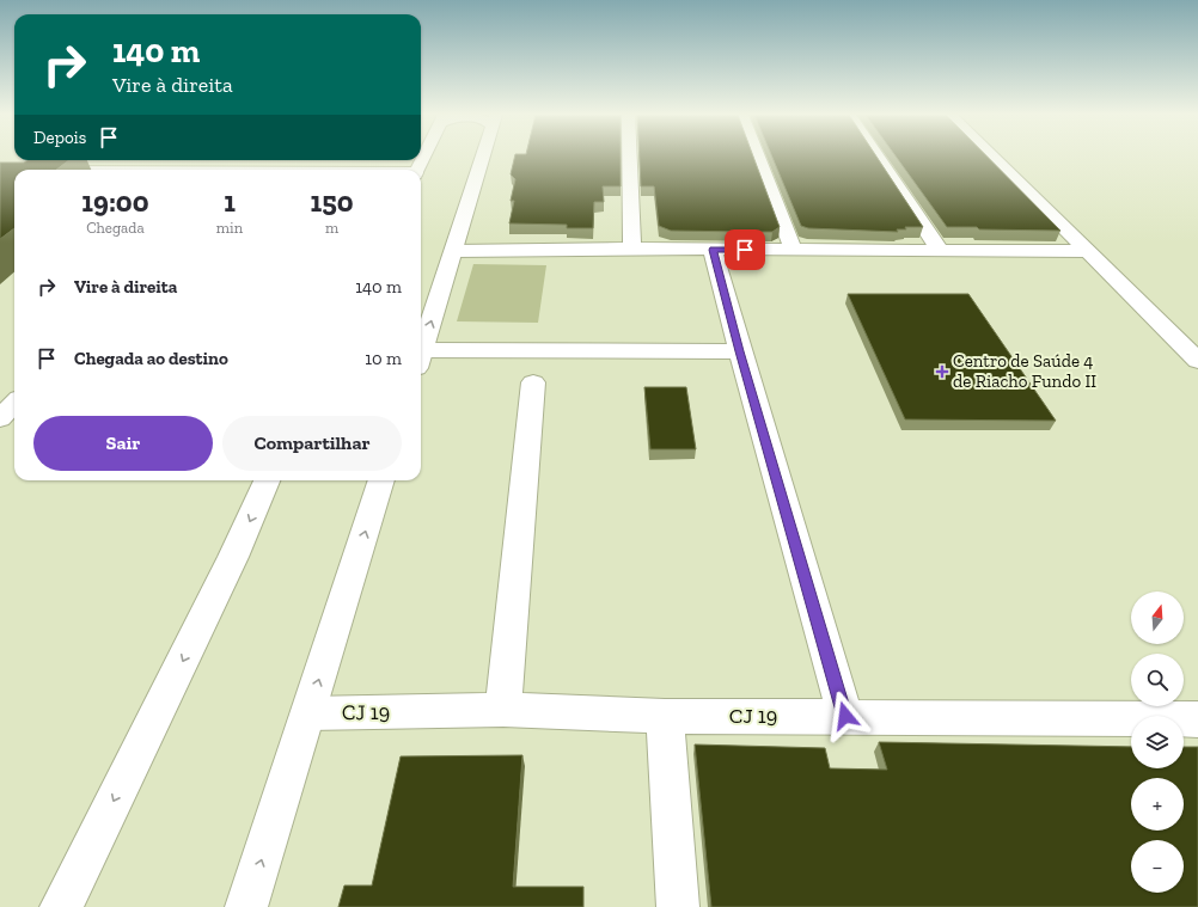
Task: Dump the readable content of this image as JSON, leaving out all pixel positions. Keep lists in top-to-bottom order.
{
  "streets": {
    "street": ["CJ 19"]
  },
  "places": {
    "health": ["Centro de Saúde 4 de Riacho Fundo II"]
  },
  "north": "top",
  "page": {
    "turn": ["140 m", "Vire à direita"],
    "then": "Depois",
    "eta": [
      "19:00",
      "Chegada",
      "1",
      "min",
      "150",
      "m"
    ],
    "list": [
      {
        "name": "Vire à direita",
        "value": "140 m"
      },
      {
        "name": "Chegada ao destino",
        "value": "10 m"
      }
    ],
    "buttons": ["Sair", "Compartilhar"],
    "map_buttons": ["+", "−"]
  }
}
